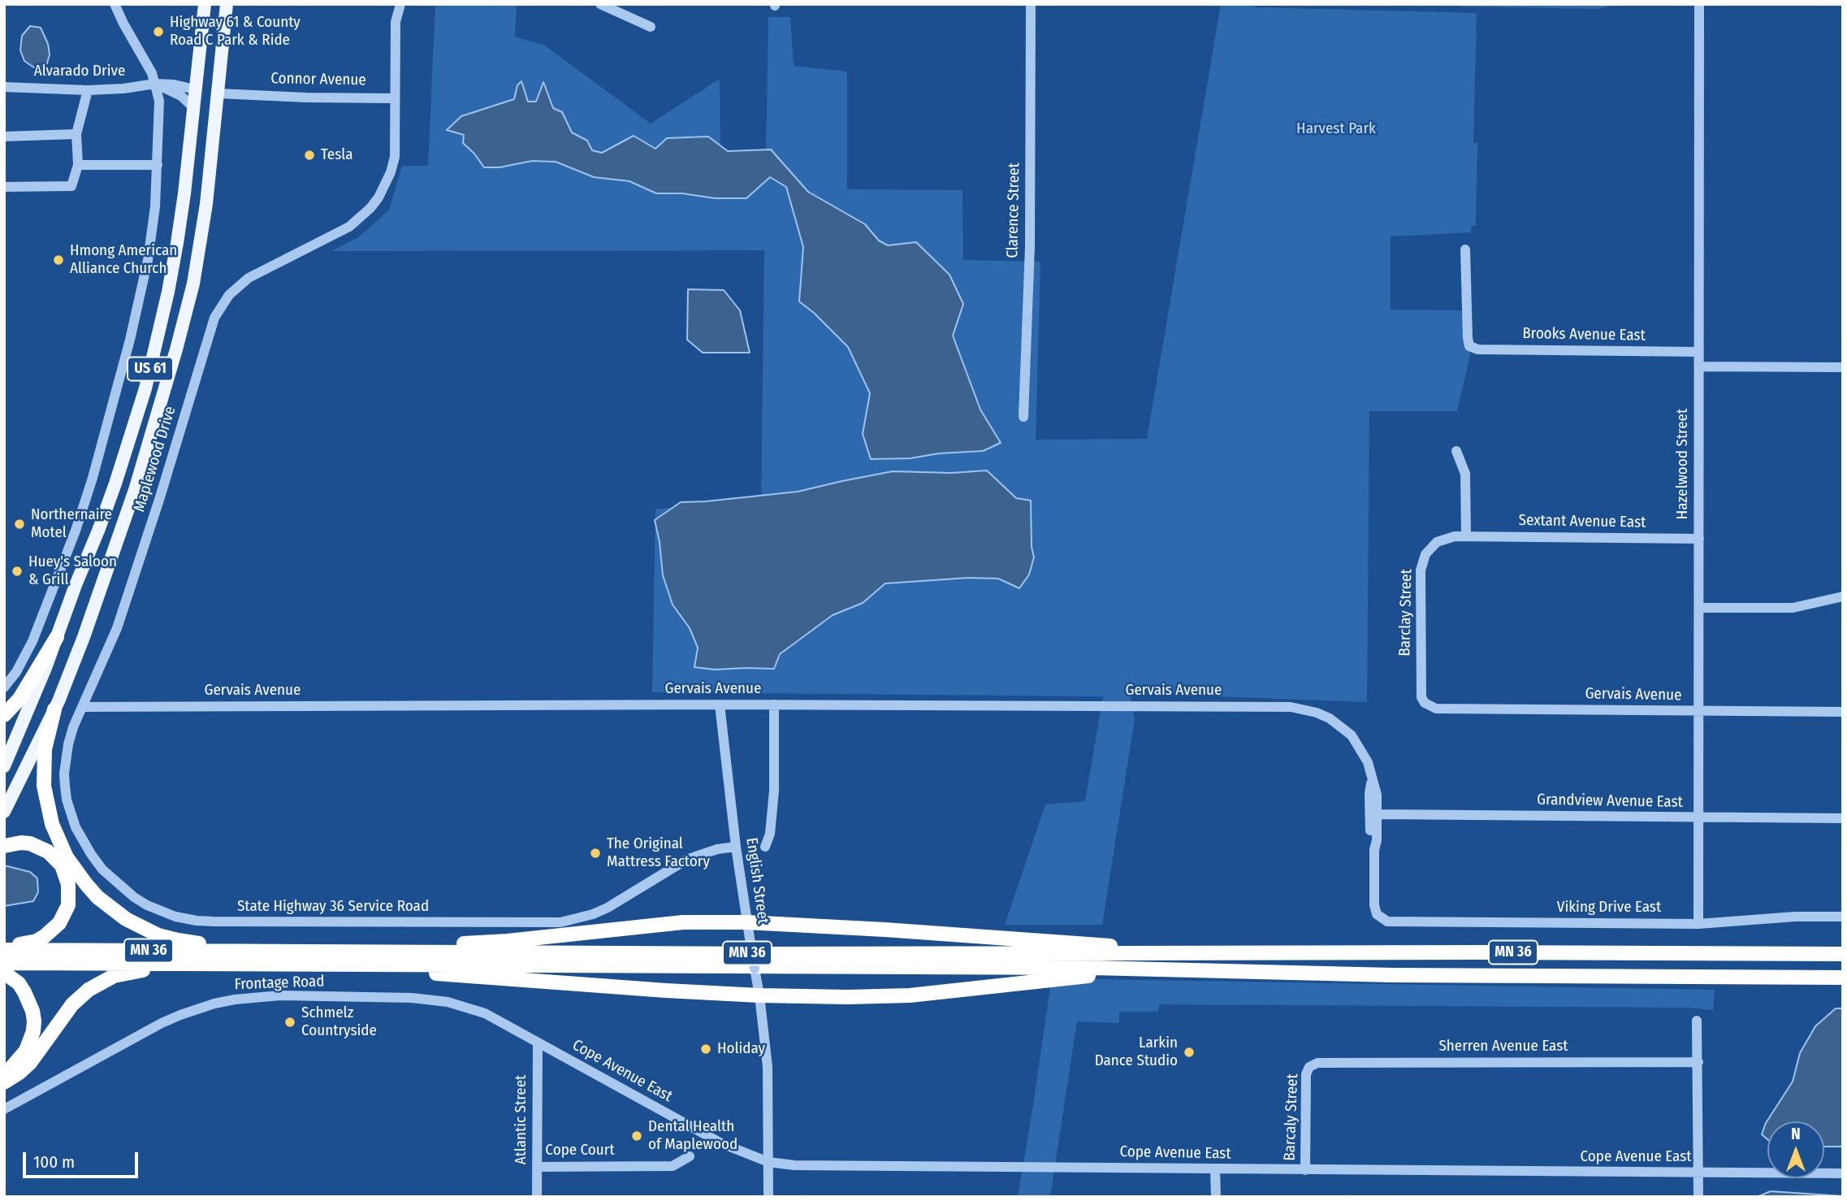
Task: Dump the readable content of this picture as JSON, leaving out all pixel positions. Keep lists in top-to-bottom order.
{
  "streets": {
    "highway": ["MN 36"],
    "main road": ["Connor Avenue", "US 61"],
    "street": [
      "Alvarado Drive",
      "Clarence Street",
      "Brooks Avenue East",
      "Maplewood Drive",
      "Hazelwood Street",
      "Sextant Avenue East",
      "Barclay Street",
      "Gervais Avenue",
      "Grandview Avenue East",
      "English Street",
      "State Highway 36 Service Road",
      "Viking Drive East",
      "Frontage Road",
      "Sherren Avenue East",
      "Cope Avenue East",
      "Barcaly Street",
      "Atlantic Street",
      "Cope Court"
    ]
  },
  "crossings": [
    ["Alvarado Drive", "Connor Avenue"],
    ["Alvarado Drive", "US 61"],
    ["Connor Avenue", "US 61"],
    ["Connor Avenue", "Maplewood Drive"],
    ["Brooks Avenue East", "Hazelwood Street"],
    ["Maplewood Drive", "Gervais Avenue"],
    ["Maplewood Drive", "State Highway 36 Service Road"],
    ["Hazelwood Street", "Sextant Avenue East"],
    ["Hazelwood Street", "Gervais Avenue"],
    ["Hazelwood Street", "Grandview Avenue East"],
    ["Hazelwood Street", "Viking Drive East"],
    ["Sextant Avenue East", "Barclay Street"],
    ["Barclay Street", "Gervais Avenue"],
    ["Gervais Avenue", "English Street"],
    ["Gervais Avenue", "State Highway 36 Service Road"],
    ["English Street", "State Highway 36 Service Road"],
    ["English Street", "Cope Avenue East"],
    ["Frontage Road", "Cope Avenue East"],
    ["Frontage Road", "Atlantic Street"],
    ["Sherren Avenue East", "Barcaly Street"],
    ["Cope Avenue East", "Barcaly Street"],
    ["Cope Avenue East", "Atlantic Street"],
    ["Atlantic Street", "Cope Court"]
  ],
  "parks": ["Harvest Park"],
  "places": [
    "Highway 61 & County Road C Park & Ride",
    "Tesla",
    "Hmong American Alliance Church",
    "Northernaire Motel",
    "Huey's Saloon & Grill",
    "The Original Mattress Factory",
    "Schmelz Countryside",
    "Holiday",
    "Larkin Dance Studio",
    "Dental Health of Maplewood"
  ],
  "scale_bar": "100 m",
  "north": "top"
}
